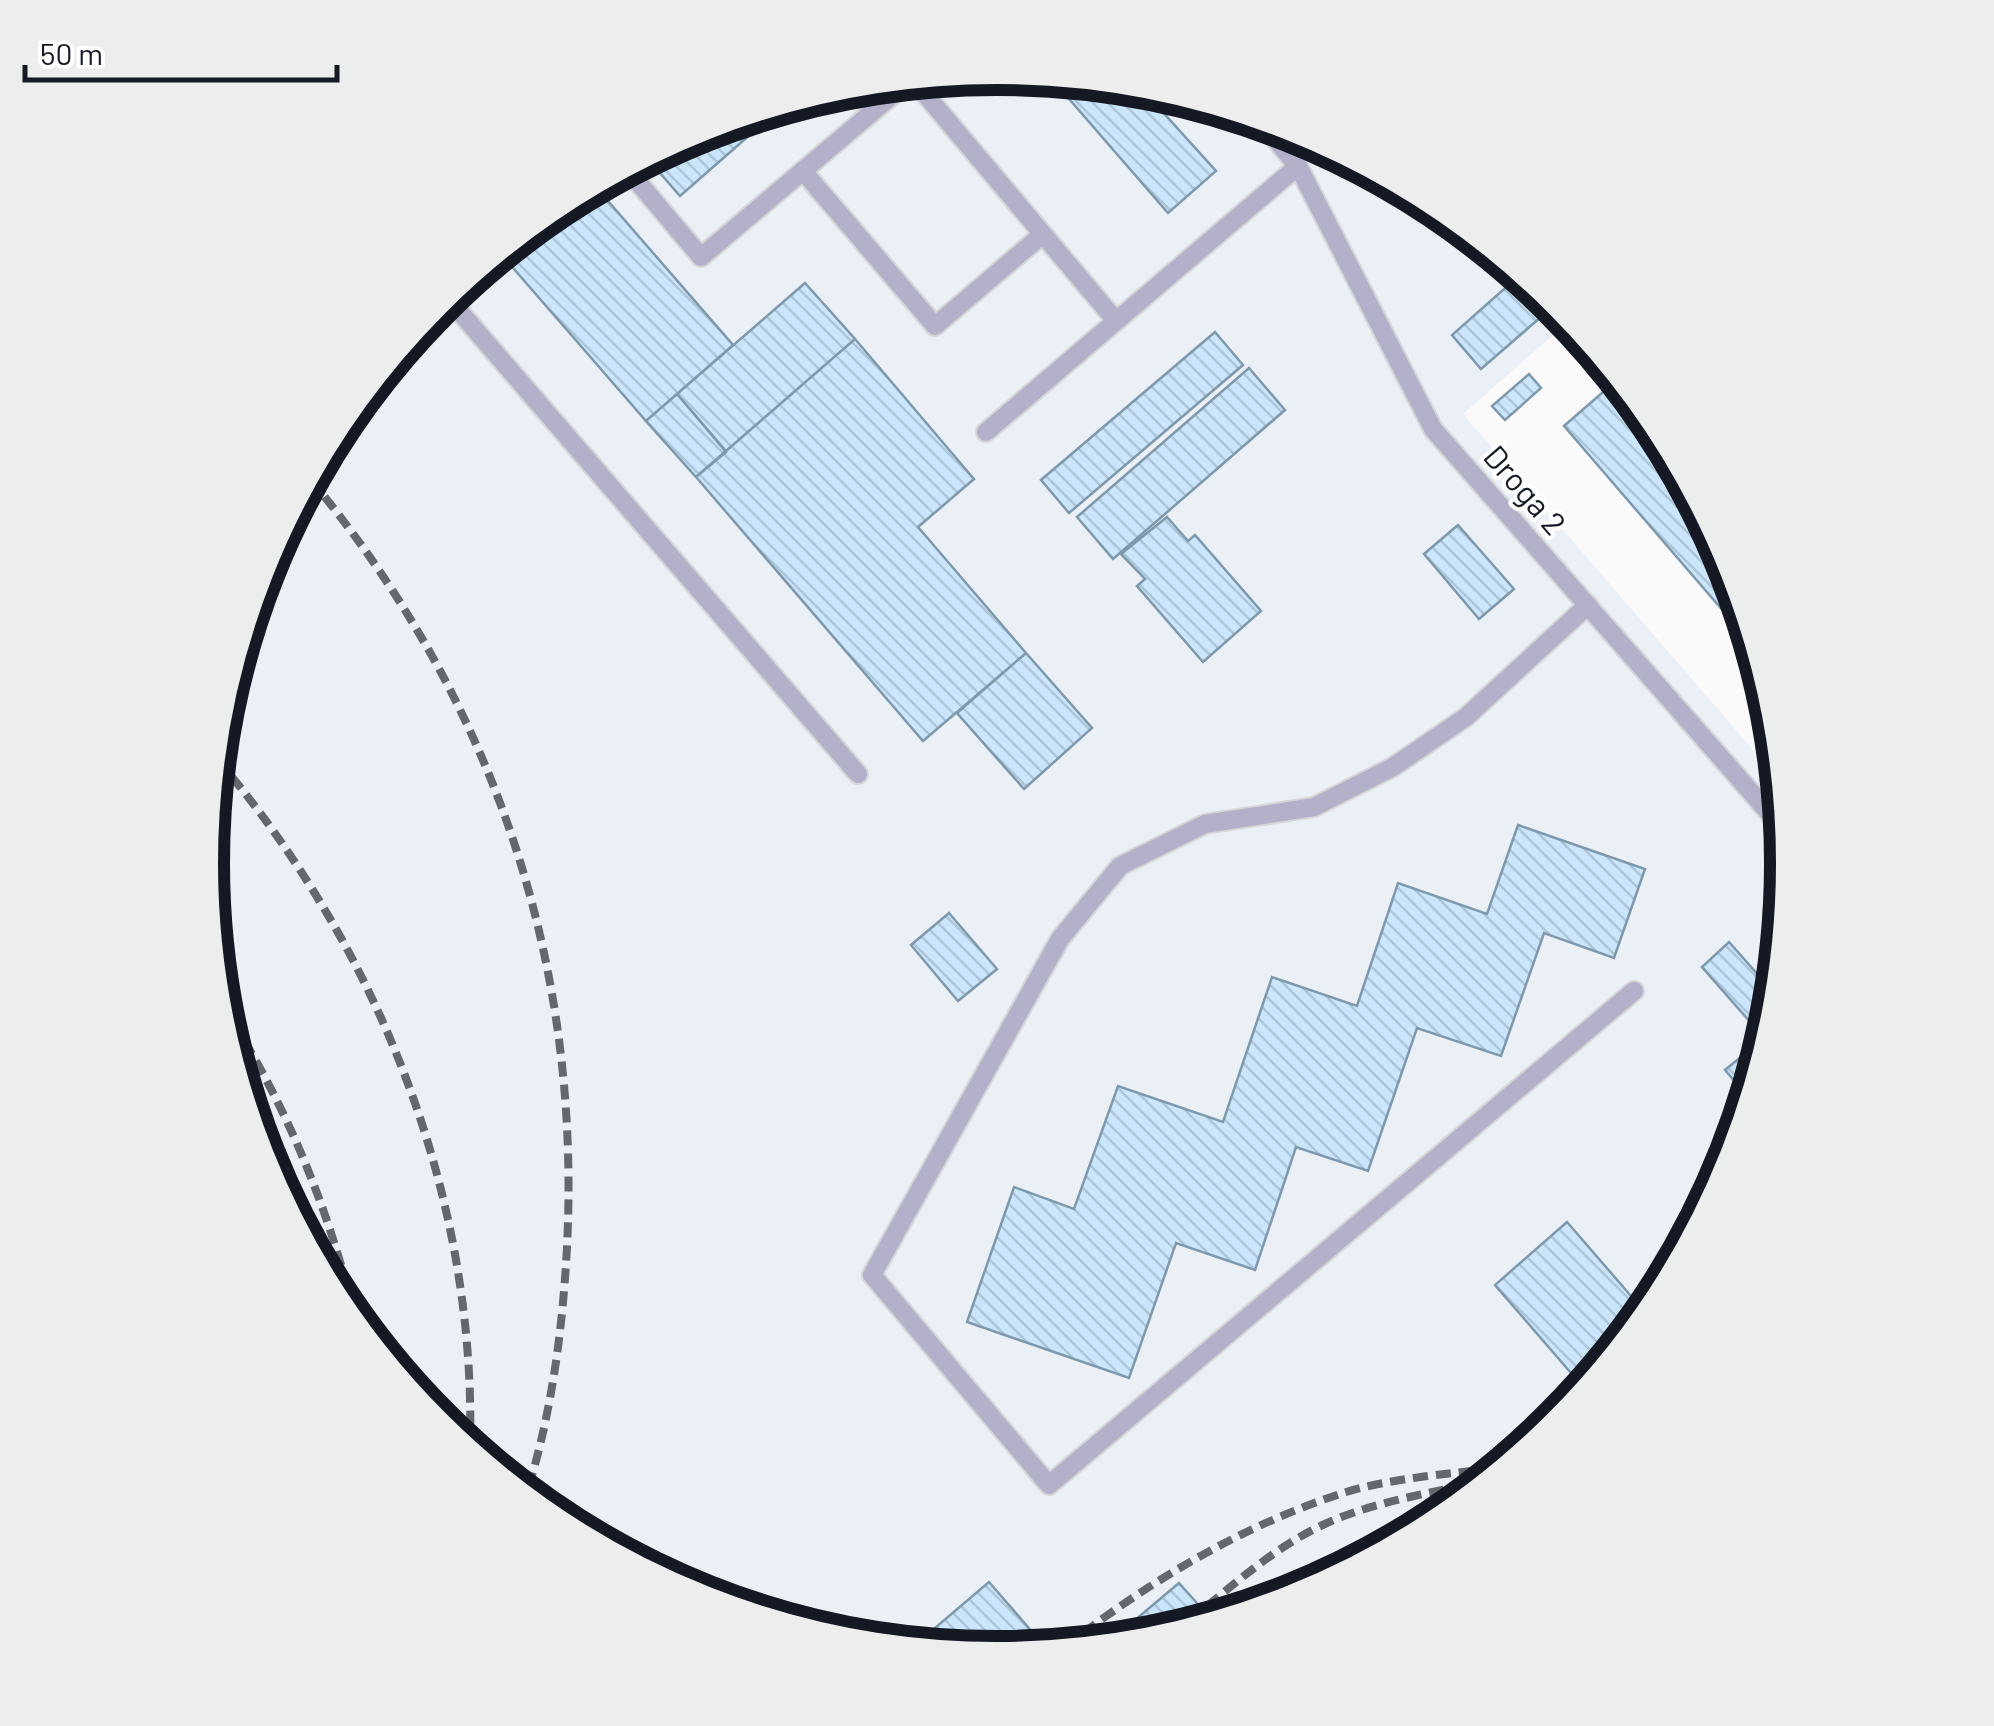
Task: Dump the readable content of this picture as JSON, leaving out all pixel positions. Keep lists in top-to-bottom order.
{
  "streets": {
    "lane": ["Droga 2"]
  },
  "scale_bar": "50 m"
}
